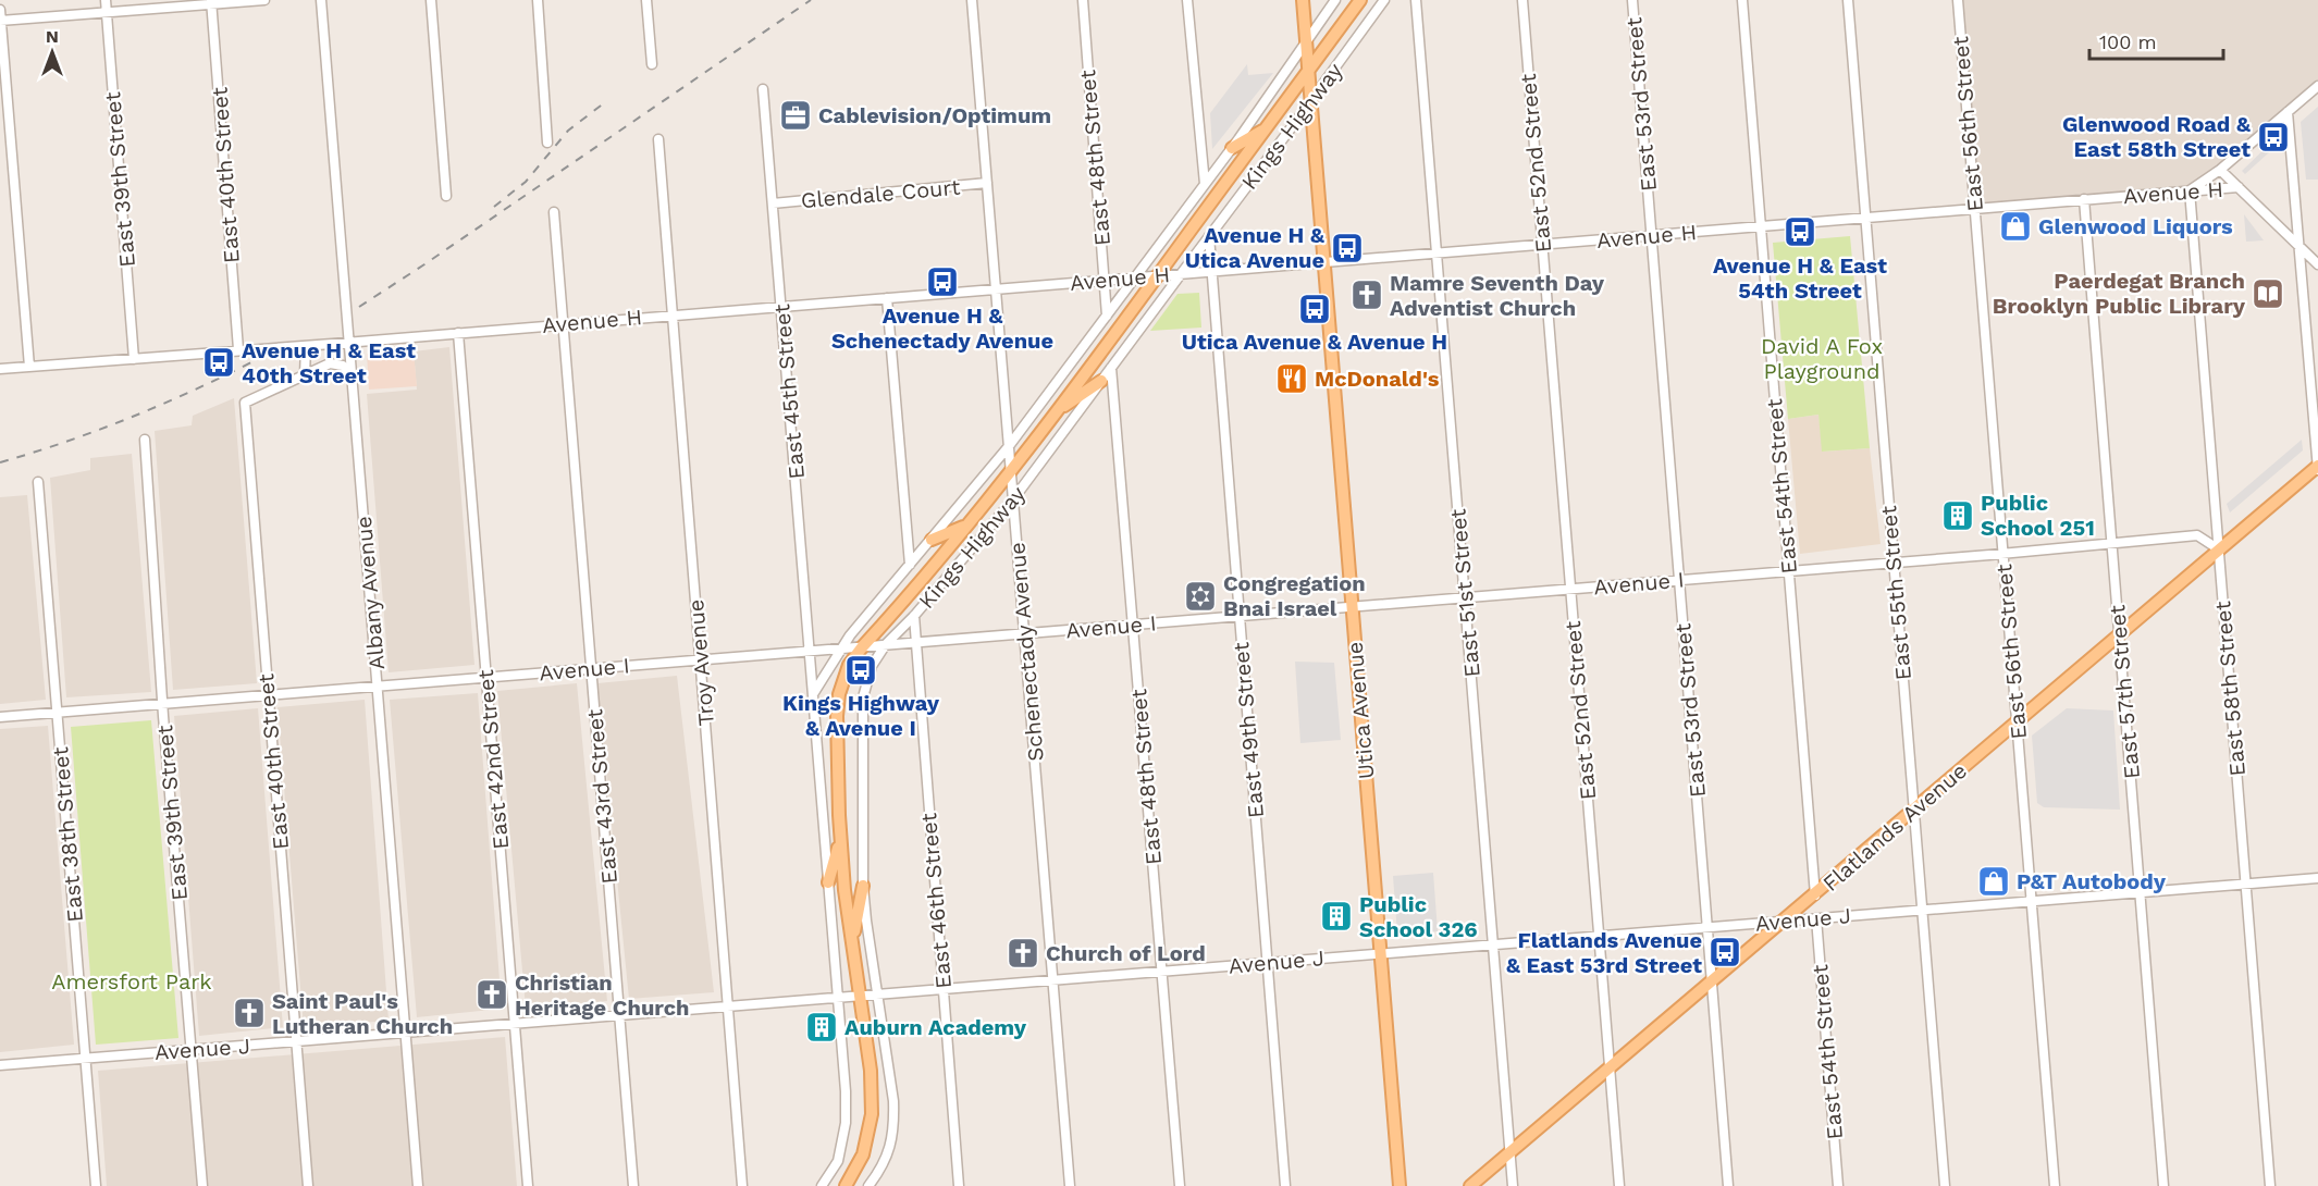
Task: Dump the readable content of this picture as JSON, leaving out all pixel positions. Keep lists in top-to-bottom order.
{
  "streets": {
    "main road": ["Kings Highway", "Utica Avenue", "Flatlands Avenue"],
    "street": [
      "East 53rd Street",
      "East 56th Street",
      "East 48th Street",
      "East 52nd Street",
      "East 40th Street",
      "East 39th Street",
      "Avenue H",
      "Glendale Court",
      "East 45th Street",
      "East 54th Street",
      "Avenue I",
      "Albany Avenue",
      "East 51st Street",
      "East 55th Street",
      "Schenectady Avenue",
      "Troy Avenue",
      "East 58th Street",
      "East 57th Street",
      "East 49th Street",
      "East 42nd Street",
      "East 43rd Street",
      "East 38th Street",
      "East 46th Street",
      "Avenue J"
    ]
  },
  "crossings": [
    ["East 53rd Street", "Avenue H"],
    ["East 53rd Street", "Avenue I"],
    ["East 53rd Street", "Flatlands Avenue"],
    ["East 53rd Street", "Avenue J"],
    ["East 56th Street", "Avenue H"],
    ["East 56th Street", "Avenue I"],
    ["East 56th Street", "Flatlands Avenue"],
    ["East 56th Street", "Avenue J"],
    ["Kings Highway", "East 48th Street"],
    ["Kings Highway", "Avenue H"],
    ["Kings Highway", "East 45th Street"],
    ["Kings Highway", "Avenue I"],
    ["Kings Highway", "Schenectady Avenue"],
    ["Kings Highway", "Utica Avenue"],
    ["Kings Highway", "East 49th Street"],
    ["Kings Highway", "East 46th Street"],
    ["Kings Highway", "Avenue J"],
    ["East 48th Street", "Avenue H"],
    ["East 48th Street", "Avenue I"],
    ["East 48th Street", "Avenue J"],
    ["East 52nd Street", "Avenue H"],
    ["East 52nd Street", "Avenue I"],
    ["East 52nd Street", "Flatlands Avenue"],
    ["East 52nd Street", "Avenue J"],
    ["East 40th Street", "Avenue H"],
    ["East 40th Street", "Avenue I"],
    ["East 40th Street", "Albany Avenue"],
    ["East 40th Street", "Avenue J"],
    ["East 39th Street", "Avenue H"],
    ["East 39th Street", "Avenue I"],
    ["East 39th Street", "Avenue J"],
    ["Avenue H", "East 45th Street"],
    ["Avenue H", "East 54th Street"],
    ["Avenue H", "Albany Avenue"],
    ["Avenue H", "East 51st Street"],
    ["Avenue H", "East 55th Street"],
    ["Avenue H", "Schenectady Avenue"],
    ["Avenue H", "Troy Avenue"],
    ["Avenue H", "East 58th Street"],
    ["Avenue H", "East 57th Street"],
    ["Avenue H", "Utica Avenue"],
    ["Avenue H", "East 49th Street"],
    ["Avenue H", "East 42nd Street"],
    ["Avenue H", "East 43rd Street"],
    ["Glendale Court", "East 45th Street"],
    ["Glendale Court", "Schenectady Avenue"],
    ["East 45th Street", "Avenue I"],
    ["East 54th Street", "Avenue I"],
    ["East 54th Street", "Flatlands Avenue"],
    ["East 54th Street", "Avenue J"],
    ["Avenue I", "Albany Avenue"],
    ["Avenue I", "East 51st Street"],
    ["Avenue I", "East 55th Street"],
    ["Avenue I", "Schenectady Avenue"],
    ["Avenue I", "Troy Avenue"],
    ["Avenue I", "East 58th Street"],
    ["Avenue I", "East 57th Street"],
    ["Avenue I", "Utica Avenue"],
    ["Avenue I", "East 49th Street"],
    ["Avenue I", "East 42nd Street"],
    ["Avenue I", "East 43rd Street"],
    ["Avenue I", "Flatlands Avenue"],
    ["Avenue I", "East 38th Street"],
    ["Avenue I", "East 46th Street"],
    ["Albany Avenue", "Avenue J"],
    ["East 51st Street", "Flatlands Avenue"],
    ["East 51st Street", "Avenue J"],
    ["East 55th Street", "Flatlands Avenue"],
    ["East 55th Street", "Avenue J"],
    ["Schenectady Avenue", "Avenue J"],
    ["Troy Avenue", "Avenue J"],
    ["East 58th Street", "Flatlands Avenue"],
    ["East 58th Street", "Avenue J"],
    ["East 57th Street", "Flatlands Avenue"],
    ["East 57th Street", "Avenue J"],
    ["Utica Avenue", "Avenue J"],
    ["East 49th Street", "Avenue J"],
    ["East 42nd Street", "Avenue J"],
    ["East 43rd Street", "Avenue J"],
    ["Flatlands Avenue", "Avenue J"],
    ["East 38th Street", "Avenue J"],
    ["East 46th Street", "Avenue J"]
  ],
  "parks": ["David A Fox Playground", "Amersfort Park"],
  "places": {
    "office": ["Cablevision/Optimum"],
    "bus stop": [
      "Glenwood Road & East 58th Street",
      "Avenue H & East 54th Street",
      "Avenue H & Utica Avenue",
      "Avenue H & Schenectady Avenue",
      "Utica Avenue & Avenue H",
      "Avenue H & East 40th Street",
      "Kings Highway & Avenue I",
      "Flatlands Avenue & East 53rd Street"
    ],
    "shop": ["Glenwood Liquors", "P&T Autobody"],
    "library": ["Paerdegat Branch Brooklyn Public Library"],
    "church": [
      "Mamre Seventh Day Adventist Church",
      "Church of Lord",
      "Christian Heritage Church",
      "Saint Paul's Lutheran Church"
    ],
    "restaurant": ["McDonald's"],
    "building": ["Public School 251", "Public School 326", "Auburn Academy"],
    "synagogue": ["Congregation Bnai Israel"]
  },
  "scale_bar": "100 m",
  "north": "top"
}
